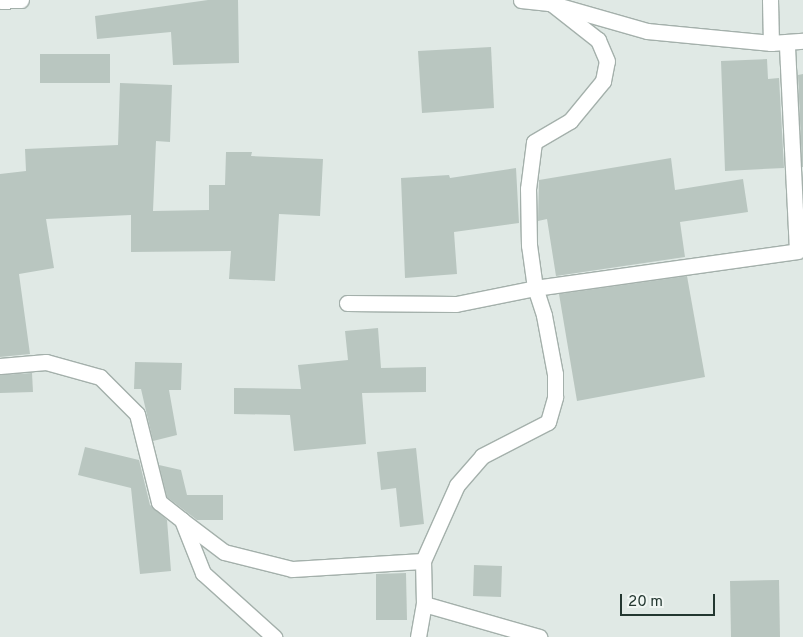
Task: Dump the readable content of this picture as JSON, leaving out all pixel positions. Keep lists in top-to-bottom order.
{
  "scale_bar": "20 m"
}
